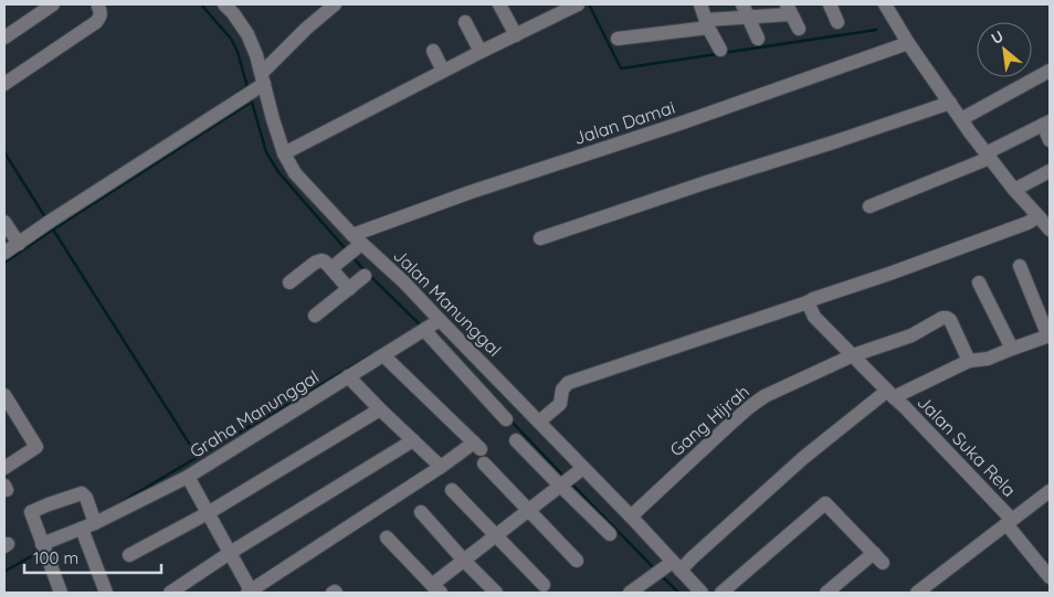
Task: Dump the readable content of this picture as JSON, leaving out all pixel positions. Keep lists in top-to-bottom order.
{
  "streets": {
    "street": [
      "Jalan Damai",
      "Jalan Manunggal",
      "Graha Manunggal",
      "Gang Hijrah",
      "Jalan Suka Rela"
    ]
  },
  "crossings": [
    ["Jalan Damai", "Jalan Manunggal"],
    ["Jalan Manunggal", "Graha Manunggal"],
    ["Jalan Manunggal", "Gang Hijrah"],
    ["Gang Hijrah", "Jalan Suka Rela"]
  ],
  "scale_bar": "100 m",
  "north": "top left"
}
